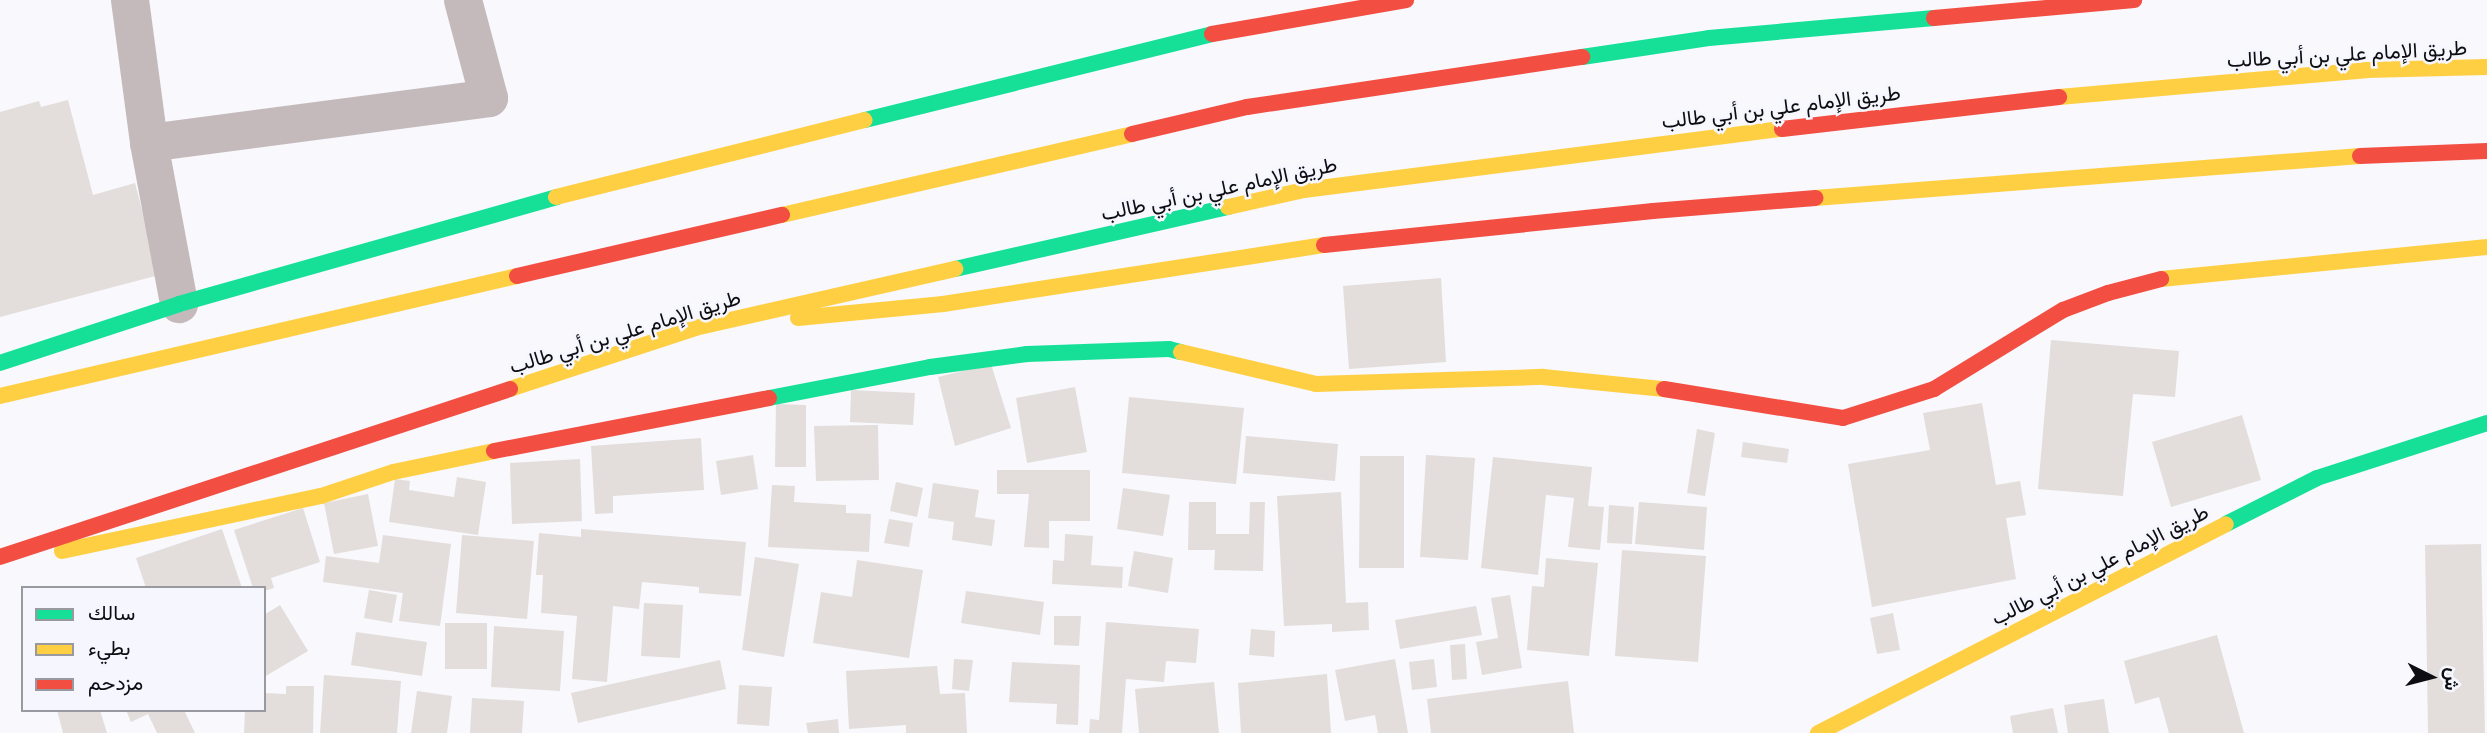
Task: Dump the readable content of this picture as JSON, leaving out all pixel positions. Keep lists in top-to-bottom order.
{
  "streets": {
    "main road": ["طريق الإمام علي بن أبي طالب"]
  },
  "legend": ["سالك", "بطيء", "مزدحم"],
  "north": "right"
}
